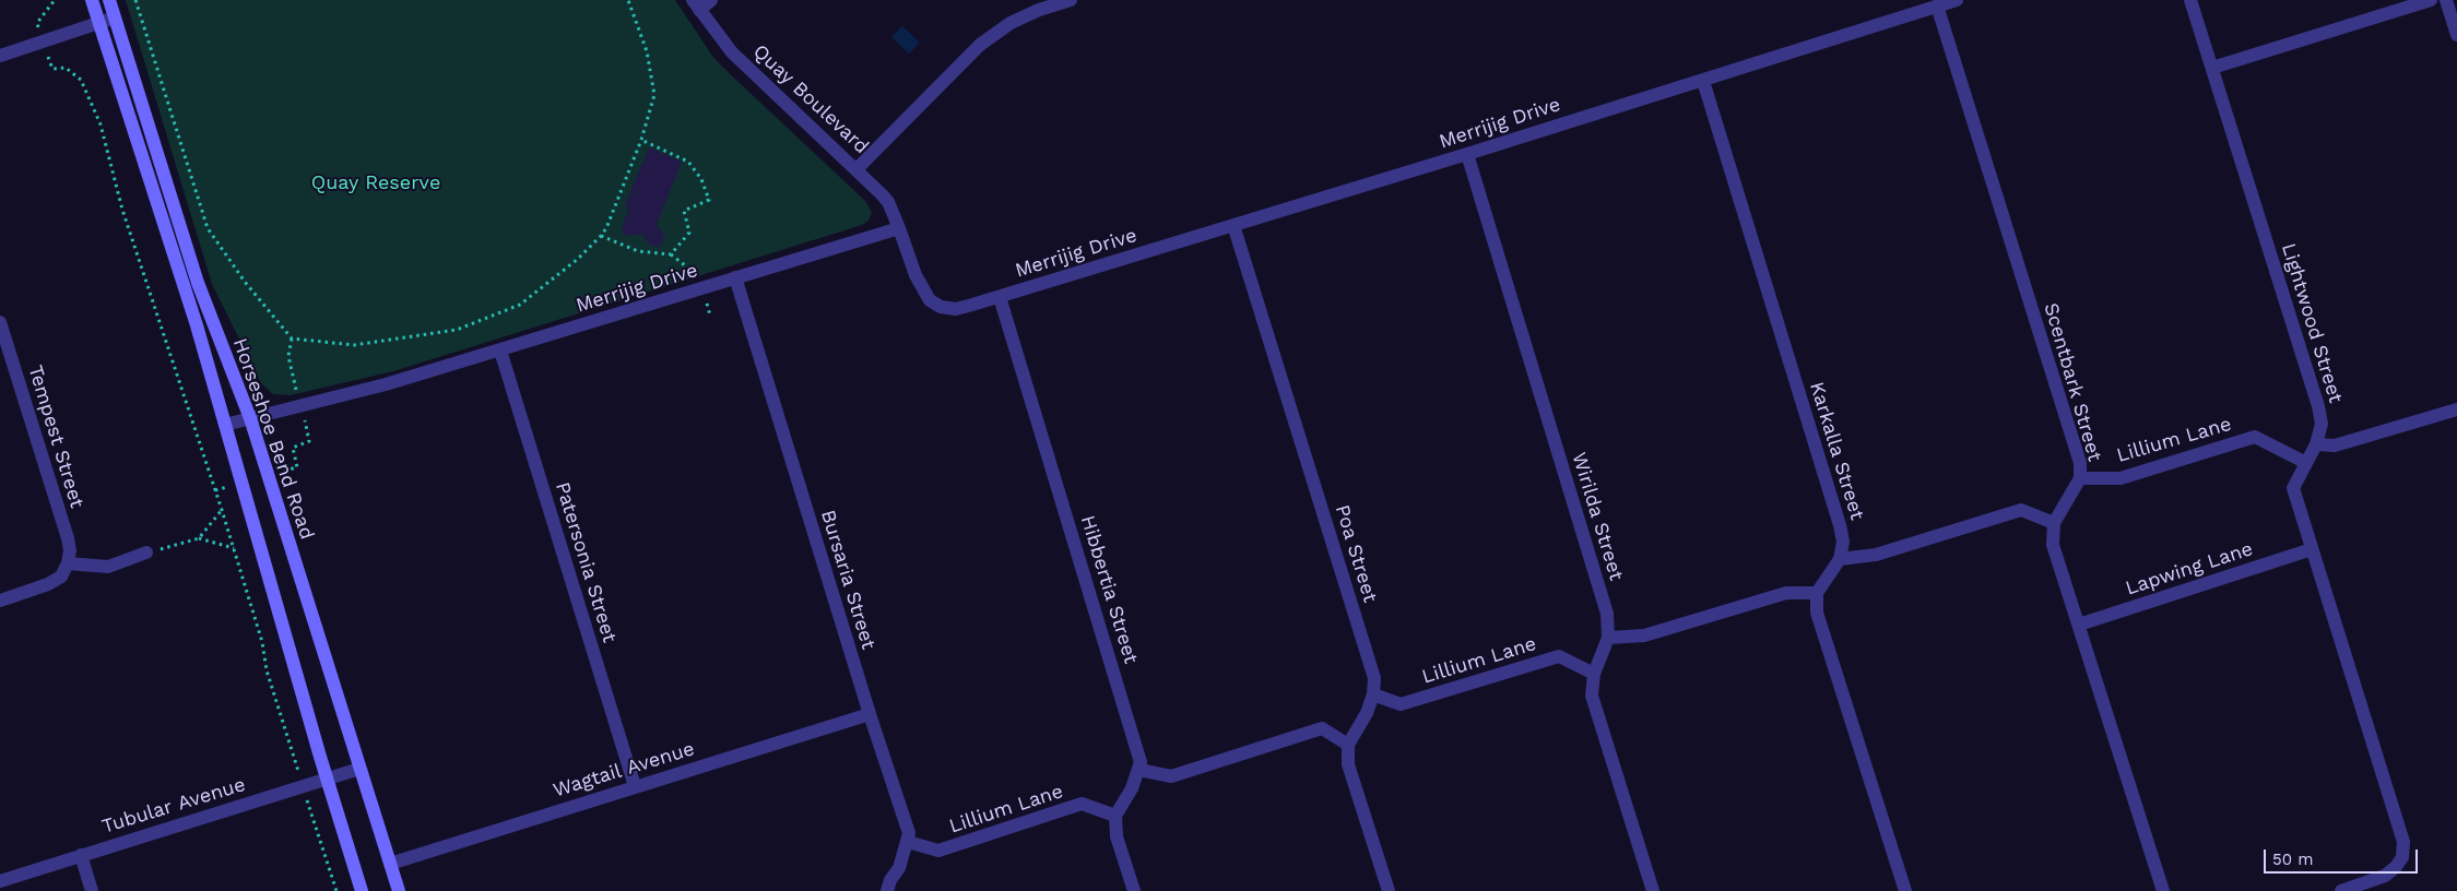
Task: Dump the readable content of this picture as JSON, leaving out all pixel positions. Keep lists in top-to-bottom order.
{
  "streets": {
    "street": [
      "Quay Boulevard",
      "Merrijig Drive",
      "Lightwood Street",
      "Scentbark Street",
      "Tempest Street",
      "Horseshoe Bend Road",
      "Lillium Lane",
      "Karkalla Street",
      "Wirilda Street",
      "Poa Street",
      "Patersonia Street",
      "Lapwing Lane",
      "Bursaria Street",
      "Hibbertia Street",
      "Wagtail Avenue",
      "Tubular Avenue"
    ]
  },
  "crossings": [
    ["Quay Boulevard", "Merrijig Drive"],
    ["Merrijig Drive", "Scentbark Street"],
    ["Merrijig Drive", "Horseshoe Bend Road"],
    ["Merrijig Drive", "Karkalla Street"],
    ["Merrijig Drive", "Wirilda Street"],
    ["Merrijig Drive", "Poa Street"],
    ["Merrijig Drive", "Patersonia Street"],
    ["Merrijig Drive", "Bursaria Street"],
    ["Merrijig Drive", "Hibbertia Street"],
    ["Lightwood Street", "Lillium Lane"],
    ["Lightwood Street", "Lapwing Lane"],
    ["Scentbark Street", "Lillium Lane"],
    ["Horseshoe Bend Road", "Wagtail Avenue"],
    ["Horseshoe Bend Road", "Tubular Avenue"],
    ["Lillium Lane", "Wirilda Street"],
    ["Lillium Lane", "Poa Street"],
    ["Lillium Lane", "Bursaria Street"],
    ["Patersonia Street", "Wagtail Avenue"],
    ["Bursaria Street", "Wagtail Avenue"]
  ],
  "parks": ["Quay Reserve"],
  "scale_bar": "50 m"
}
